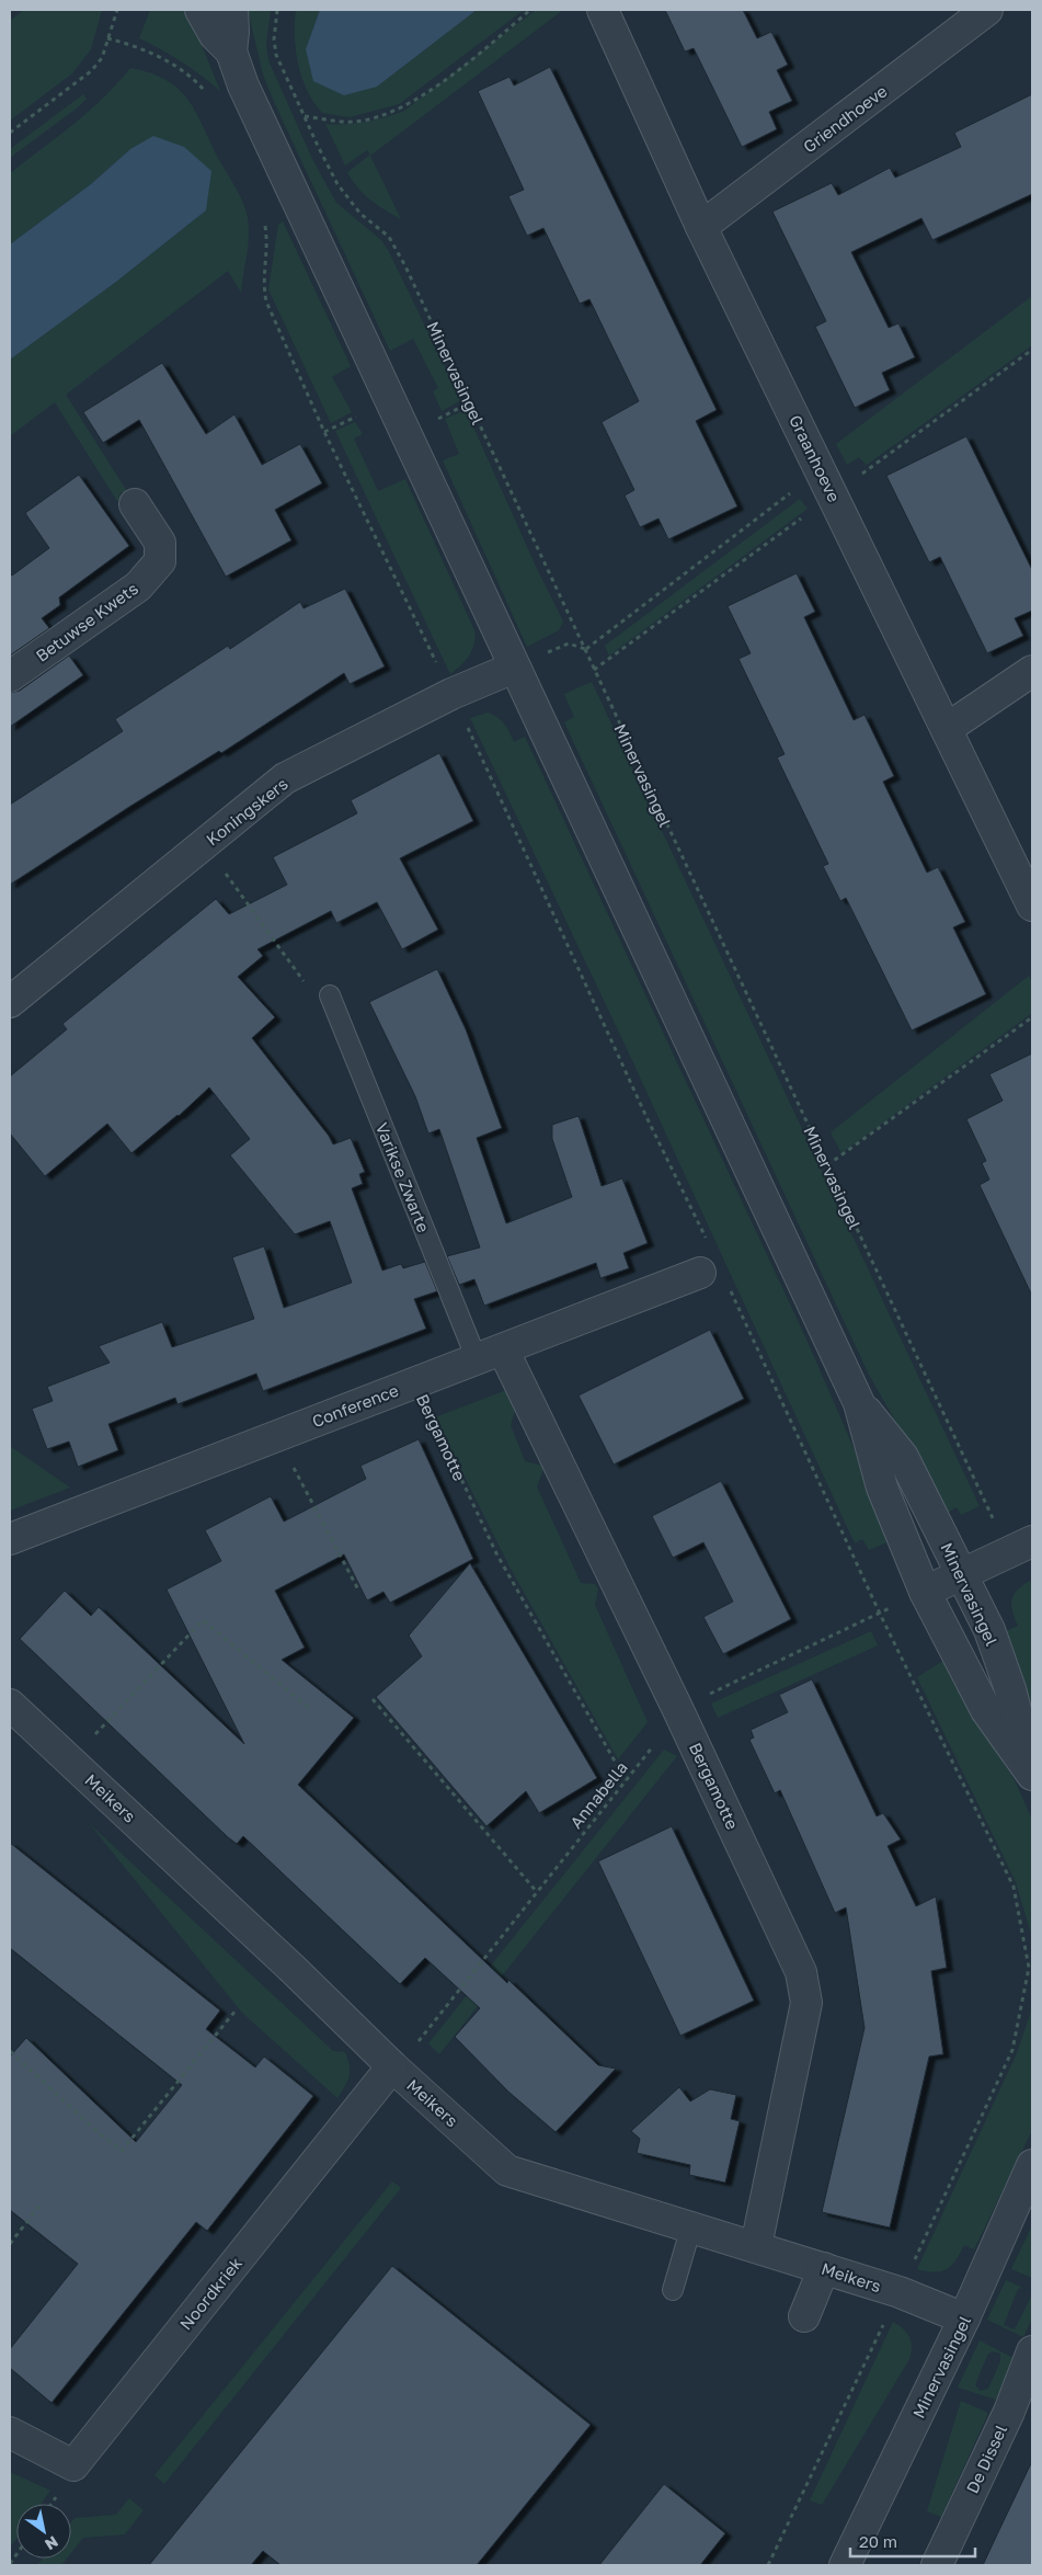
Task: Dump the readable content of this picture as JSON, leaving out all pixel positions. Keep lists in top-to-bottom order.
{
  "streets": {
    "street": [
      "Griendhoeve",
      "Minervasingel",
      "Graanhoeve",
      "Betuwse Kwets",
      "Koningskers",
      "Conference",
      "Bergamotte",
      "Meikers",
      "Noordkriek",
      "De Dissel"
    ],
    "lane": ["Varikse Zwarte"],
    "path": ["Annabella"]
  },
  "crossings": [
    ["Griendhoeve", "Graanhoeve"],
    ["Minervasingel", "Koningskers"],
    ["Minervasingel", "Meikers"],
    ["Varikse Zwarte", "Conference"],
    ["Varikse Zwarte", "Bergamotte"],
    ["Conference", "Bergamotte"],
    ["Bergamotte", "Annabella"],
    ["Bergamotte", "Meikers"],
    ["Annabella", "Meikers"],
    ["Annabella", "Noordkriek"],
    ["Meikers", "Noordkriek"]
  ],
  "scale_bar": "20 m",
  "north": "bottom right"
}
